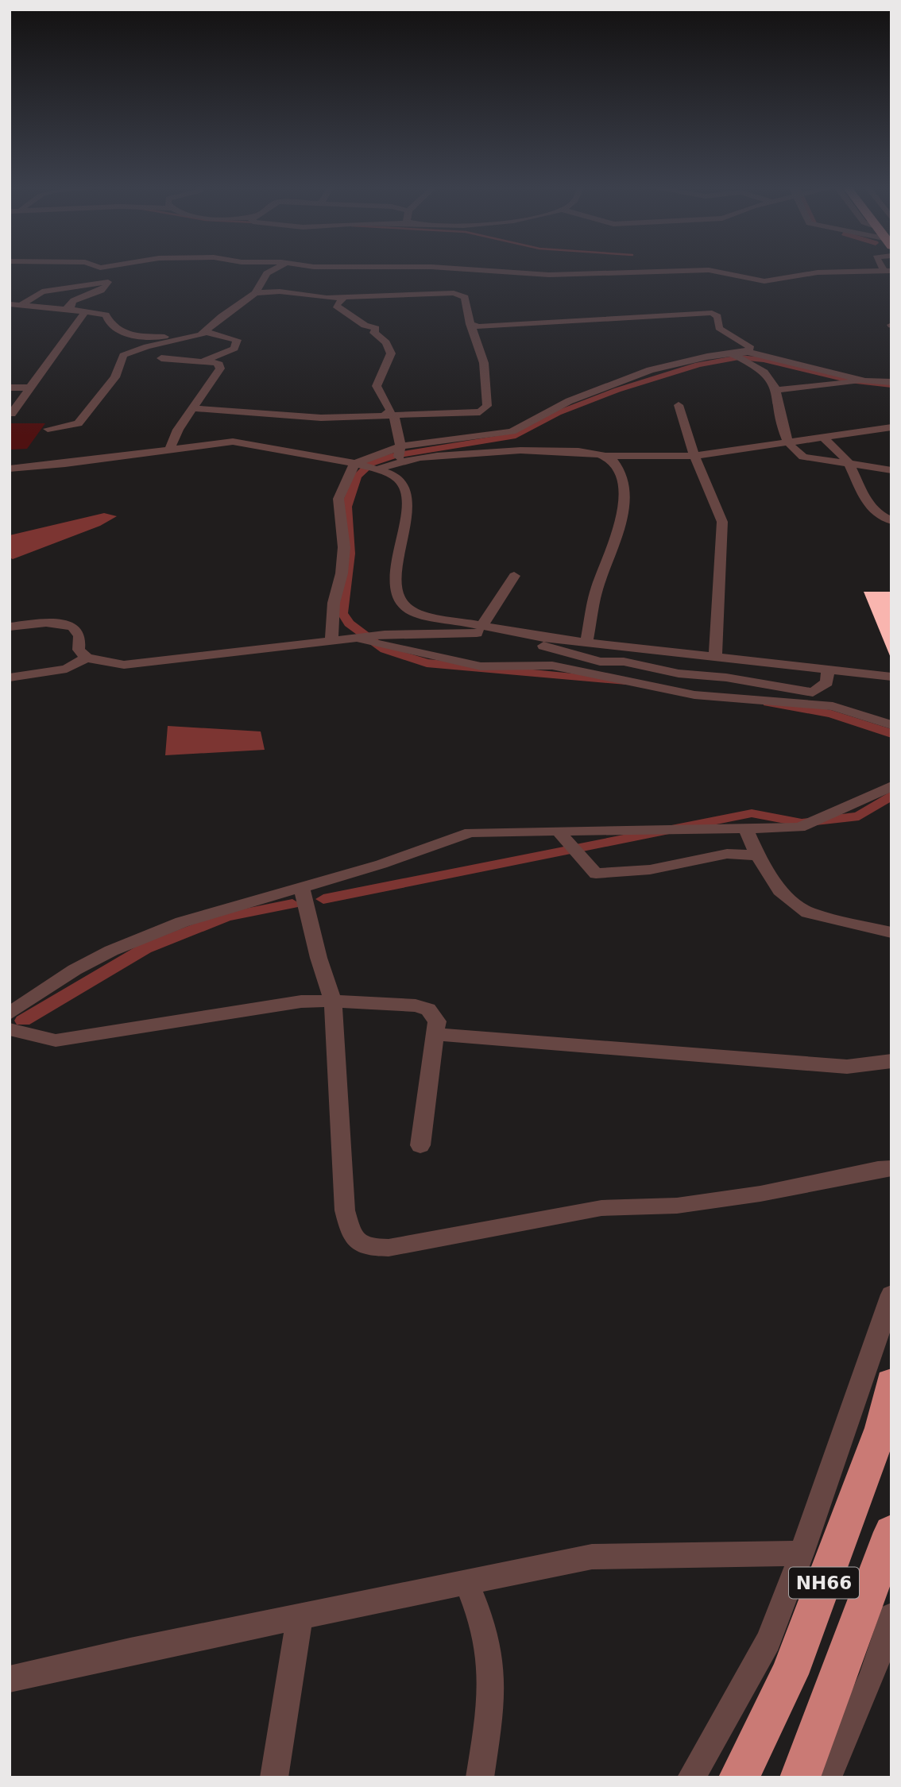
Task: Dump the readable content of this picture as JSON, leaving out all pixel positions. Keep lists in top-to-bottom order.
{
  "streets": {
    "highway": ["NH66"]
  }
}
